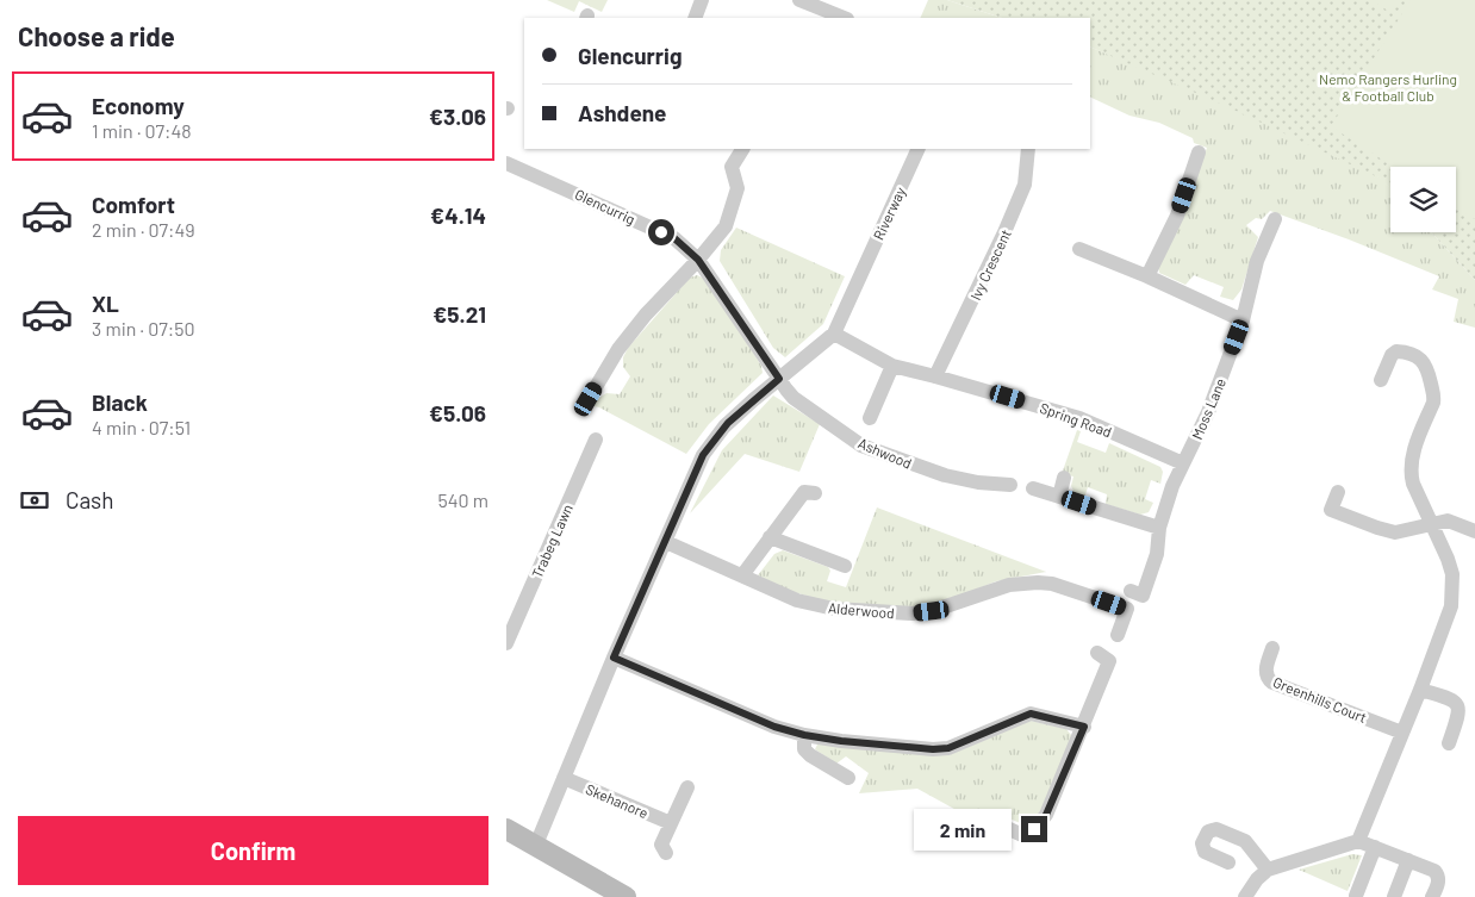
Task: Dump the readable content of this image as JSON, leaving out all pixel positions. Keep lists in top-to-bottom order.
{
  "streets": {
    "street": [
      "Glencurrig",
      "Riverway",
      "Ivy Crescent",
      "Moss Lane",
      "Spring Road",
      "Ashwood",
      "Trabeg Lawn",
      "Alderwood",
      "Greenhills Court",
      "Skehanore"
    ]
  },
  "crossings": [
    ["Glencurrig", "Ashwood"],
    ["Riverway", "Spring Road"],
    ["Ivy Crescent", "Spring Road"],
    ["Moss Lane", "Spring Road"]
  ],
  "parks": ["Nemo Rangers Hurling & Football Club"],
  "page": {
    "heading": "Choose a ride",
    "banner": ["Glencurrig", "Ashdene"],
    "list": [
      {
        "name": "Economy",
        "note": "1 min · 07:48",
        "value": "€3.06"
      },
      {
        "name": "Comfort",
        "note": "2 min · 07:49",
        "value": "€4.14"
      },
      {
        "name": "XL",
        "note": "3 min · 07:50",
        "value": "€5.21"
      },
      {
        "name": "Black",
        "note": "4 min · 07:51",
        "value": "€5.06"
      }
    ],
    "pay": ["Cash", "540 m"],
    "buttons": "Confirm",
    "bubble": "2 min"
  }
}
